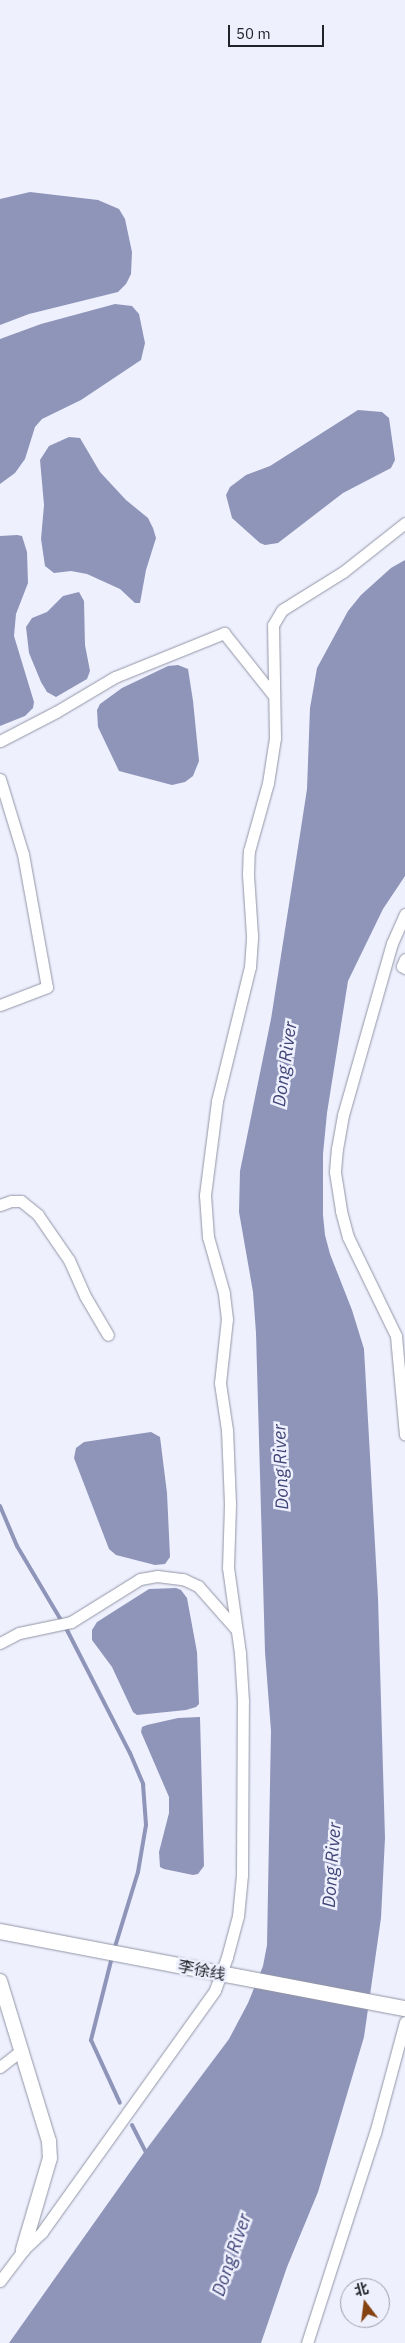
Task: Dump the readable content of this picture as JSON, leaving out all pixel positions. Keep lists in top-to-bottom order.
{
  "streets": {
    "main road": ["李徐线"]
  },
  "water": ["Dong River"],
  "scale_bar": "50 m",
  "north": "top"
}
